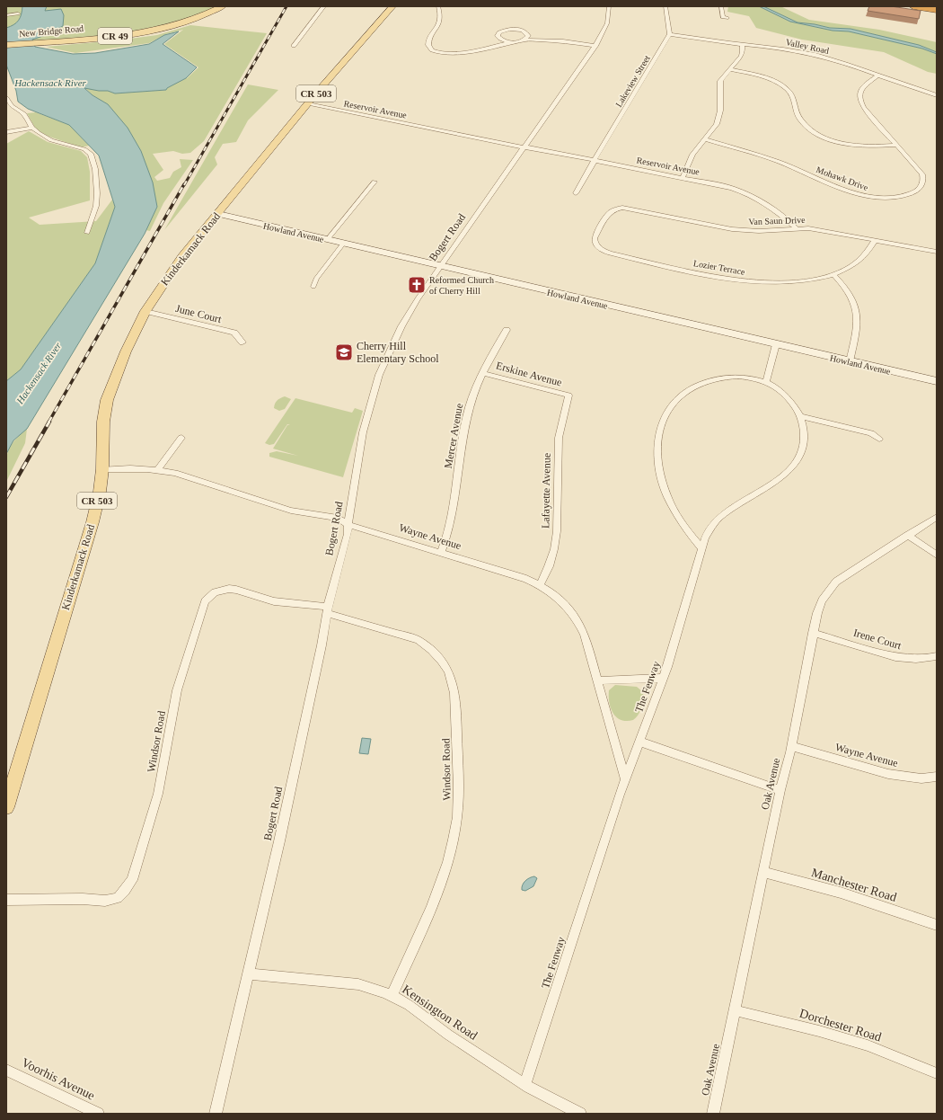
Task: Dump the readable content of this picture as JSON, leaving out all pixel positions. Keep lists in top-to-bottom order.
{
  "streets": {
    "main road": [
      "New Bridge Road",
      "CR 49",
      "CR 503",
      "Kinderkamack Road"
    ],
    "street": [
      "Valley Road",
      "Lakeview Street",
      "Reservoir Avenue",
      "Mohawk Drive",
      "Van Saun Drive",
      "Howland Avenue",
      "Bogert Road",
      "Lozier Terrace",
      "June Court",
      "Erskine Avenue",
      "Mercer Avenue",
      "Lafayette Avenue",
      "Wayne Avenue",
      "Irene Court",
      "The Fenway",
      "Windsor Road",
      "Oak Avenue",
      "Manchester Road",
      "Kensington Road",
      "Dorchester Road",
      "Voorhis Avenue"
    ]
  },
  "crossings": [
    ["Valley Road", "Lakeview Street"],
    ["Valley Road", "Mohawk Drive"],
    ["Lakeview Street", "Reservoir Avenue"],
    ["Reservoir Avenue", "Van Saun Drive"],
    ["Reservoir Avenue", "Bogert Road"],
    ["Reservoir Avenue", "Kinderkamack Road"],
    ["Van Saun Drive", "Lozier Terrace"],
    ["Howland Avenue", "Bogert Road"],
    ["Howland Avenue", "Kinderkamack Road"],
    ["Bogert Road", "Wayne Avenue"],
    ["Bogert Road", "Windsor Road"],
    ["Bogert Road", "Kensington Road"],
    ["Kinderkamack Road", "June Court"],
    ["Kinderkamack Road", "Wayne Avenue"],
    ["Erskine Avenue", "Mercer Avenue"],
    ["Erskine Avenue", "Lafayette Avenue"],
    ["Mercer Avenue", "Wayne Avenue"],
    ["Lafayette Avenue", "Wayne Avenue"],
    ["Wayne Avenue", "The Fenway"],
    ["Wayne Avenue", "Oak Avenue"],
    ["Irene Court", "Oak Avenue"],
    ["The Fenway", "Kensington Road"],
    ["Windsor Road", "Kensington Road"],
    ["Oak Avenue", "Manchester Road"],
    ["Oak Avenue", "Dorchester Road"]
  ],
  "water": ["Hackensack River"],
  "places": {
    "church": ["Reformed Church of Cherry Hill"],
    "school or university": ["Cherry Hill Elementary School"]
  }
}
